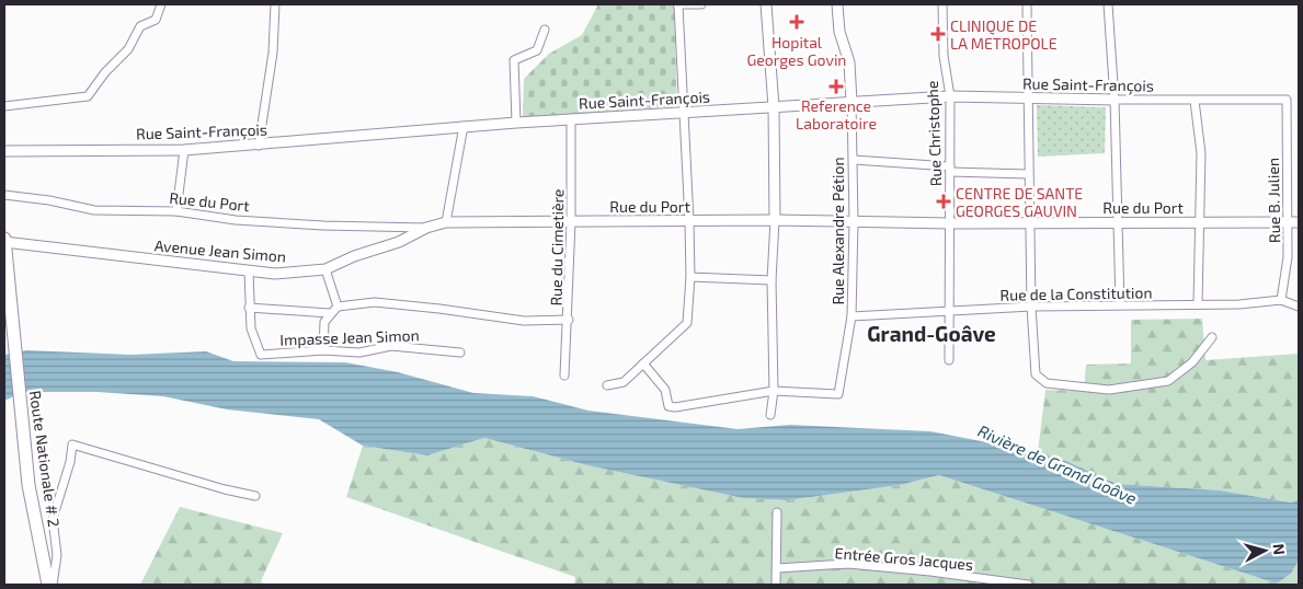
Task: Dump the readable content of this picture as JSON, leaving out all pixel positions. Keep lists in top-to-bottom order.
{
  "streets": {
    "main road": ["Route Nationale # 2"],
    "street": [
      "Rue Saint-François",
      "Rue Christophe",
      "Rue B. Julien",
      "Rue du Port",
      "Rue Alexandre Pétion",
      "Rue du Cimetière",
      "Avenue Jean Simon",
      "Rue de la Constitution",
      "Impasse Jean Simon",
      "Entrée Gros Jacques"
    ]
  },
  "crossings": [
    ["Rue Saint-François", "Rue Christophe"],
    ["Rue Saint-François", "Rue B. Julien"],
    ["Rue Saint-François", "Rue Alexandre Pétion"],
    ["Rue Saint-François", "Rue du Cimetière"],
    ["Rue Christophe", "Rue du Port"],
    ["Rue Christophe", "Rue de la Constitution"],
    ["Rue B. Julien", "Rue du Port"],
    ["Rue B. Julien", "Rue de la Constitution"],
    ["Rue du Port", "Rue Alexandre Pétion"],
    ["Rue du Port", "Rue du Cimetière"],
    ["Rue du Port", "Avenue Jean Simon"],
    ["Rue Alexandre Pétion", "Rue de la Constitution"],
    ["Avenue Jean Simon", "Impasse Jean Simon"],
    ["Avenue Jean Simon", "Route Nationale # 2"]
  ],
  "districts": ["Grand-Goâve"],
  "water": ["Rivière de Grand Goâve"],
  "places": {
    "health": [
      "Hopital Georges Govin",
      "CLINIQUE DE LA METROPOLE",
      "Reference Laboratoire",
      "CENTRE DE SANTE GEORGES GAUVIN"
    ]
  },
  "north": "right"
}
